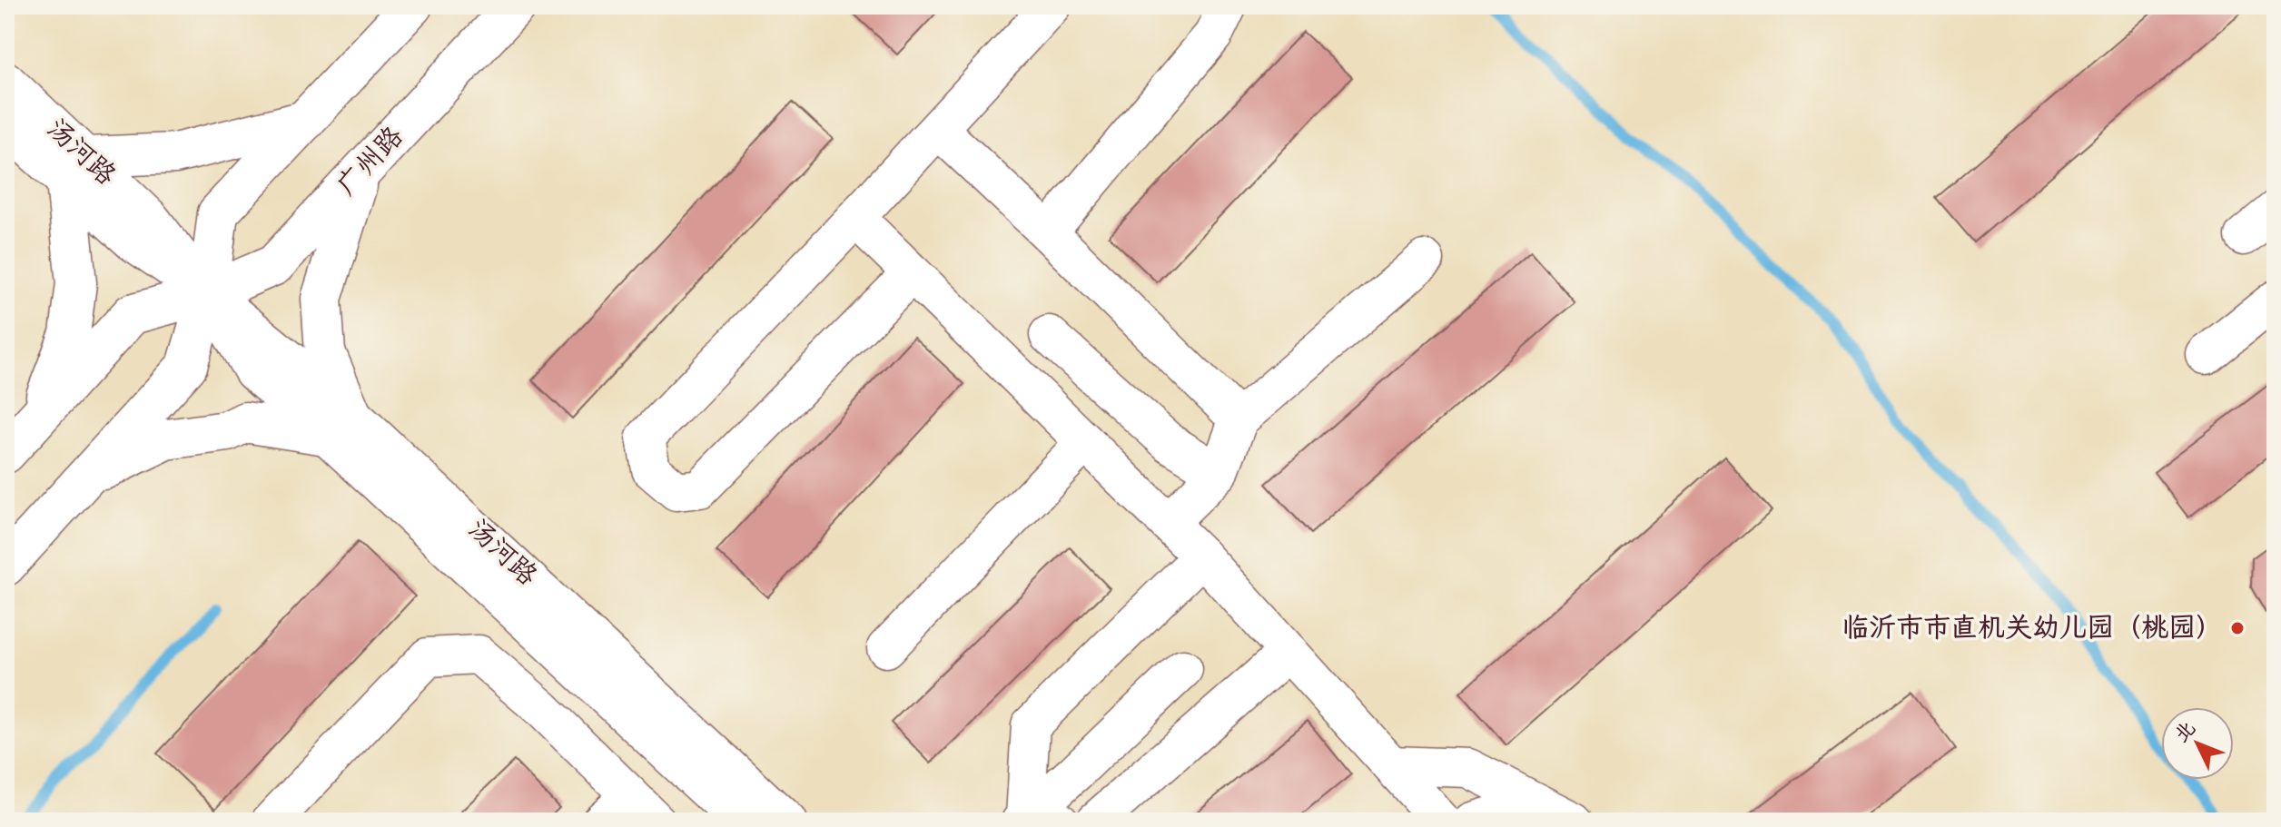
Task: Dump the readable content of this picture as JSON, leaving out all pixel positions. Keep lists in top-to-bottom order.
{
  "streets": {
    "main road": ["广州路"],
    "street": ["汤河路"]
  },
  "crossings": [
    ["汤河路", "广州路"]
  ],
  "places": ["临沂市市直机关幼儿园（桃园）"],
  "north": "top left"
}
